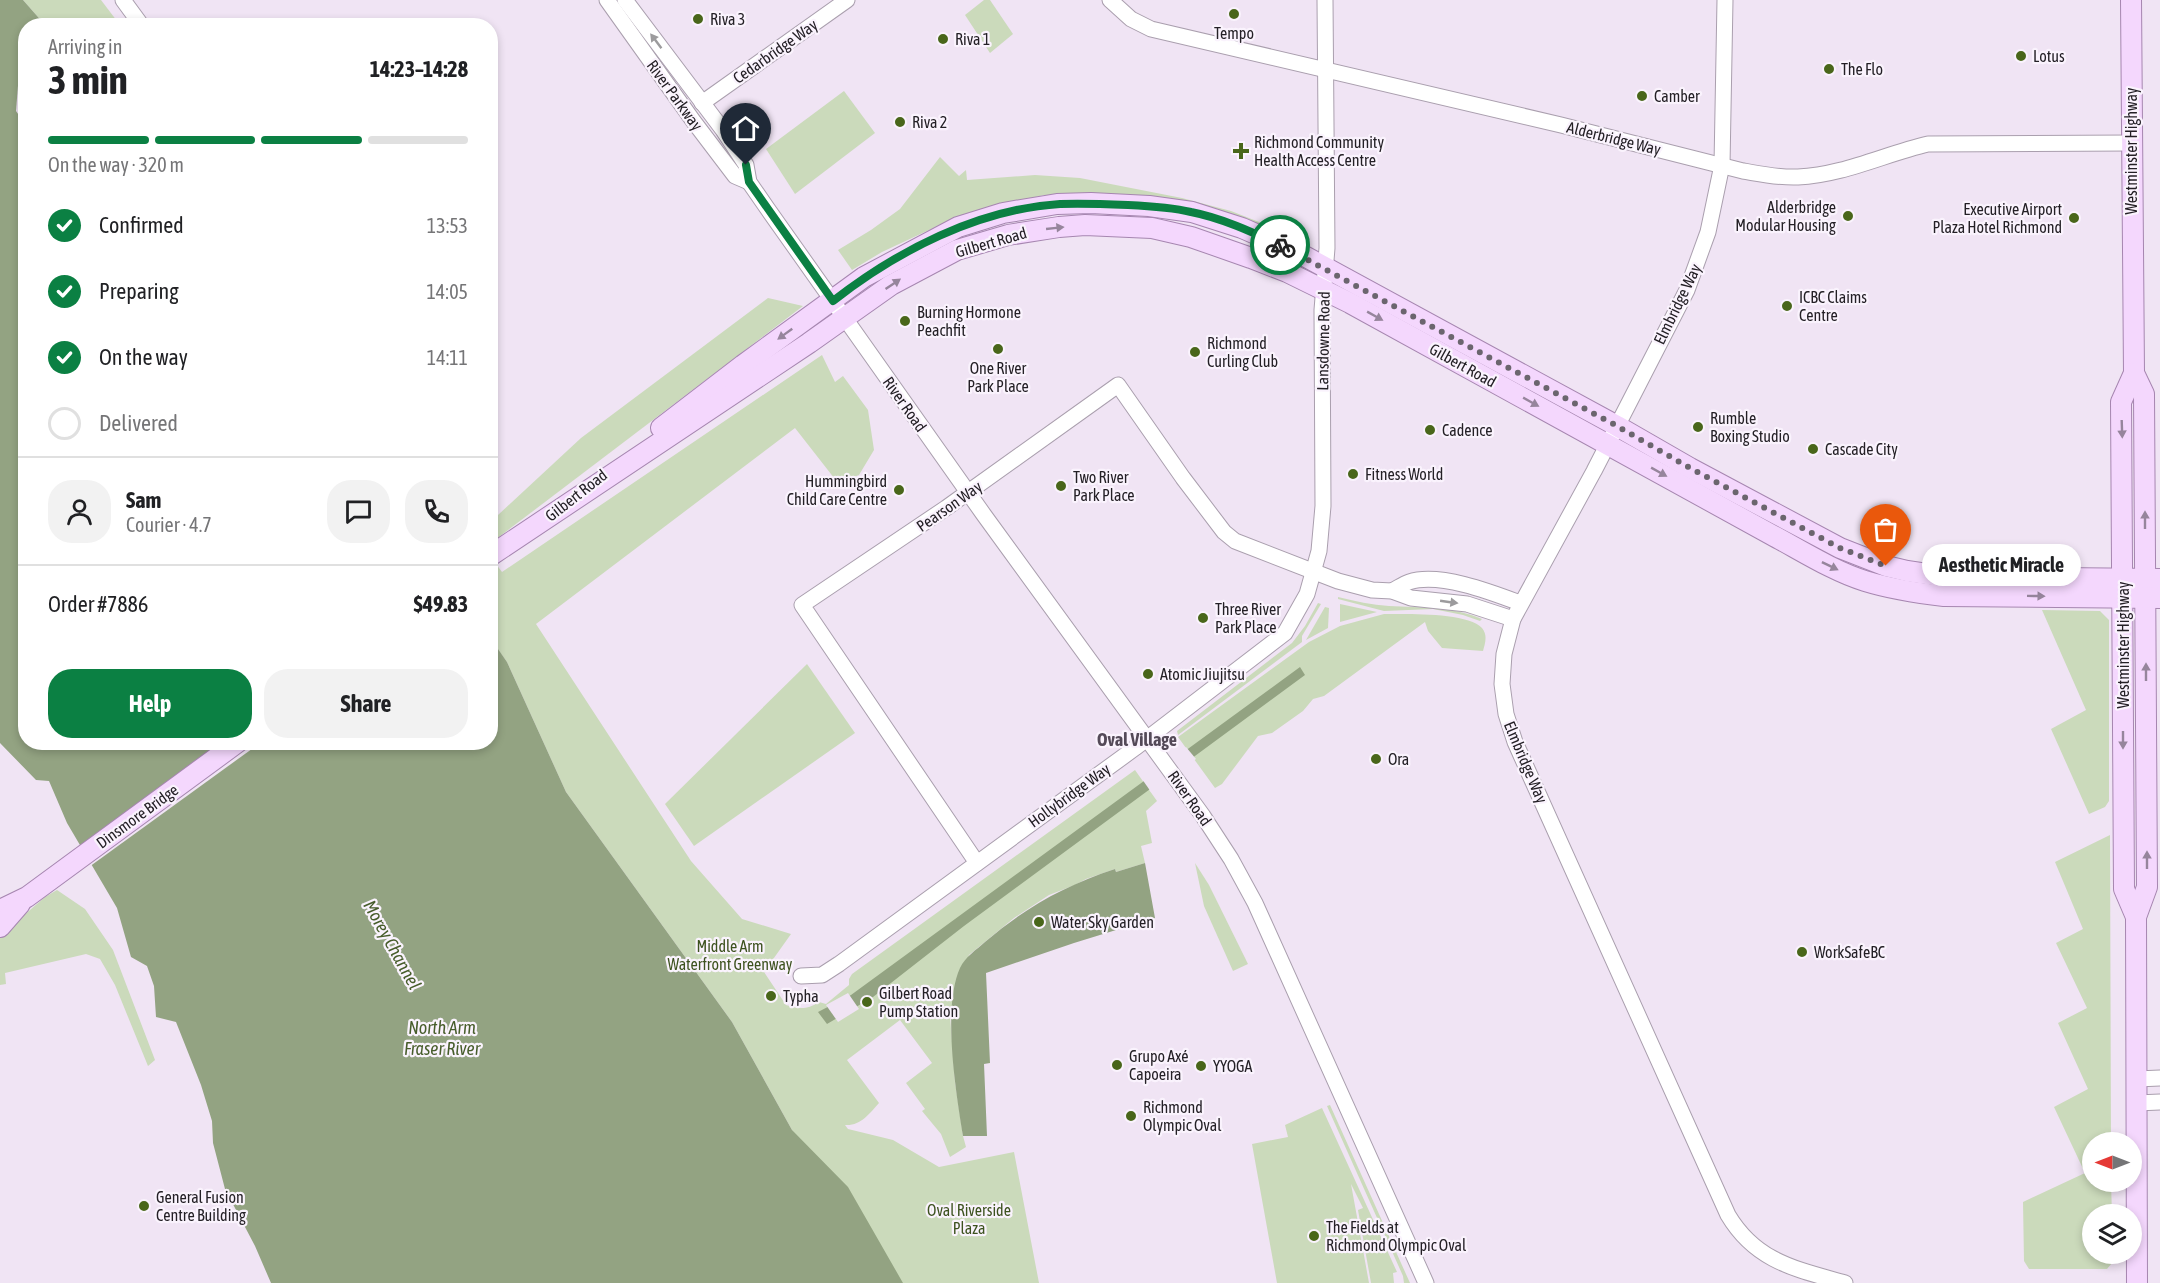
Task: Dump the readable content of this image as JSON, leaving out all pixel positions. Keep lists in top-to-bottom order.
{
  "streets": {
    "main road": ["Westminster Highway", "Gilbert Road", "Dinsmore Bridge"],
    "street": [
      "Cedarbridge Way",
      "River Parkway",
      "Alderbridge Way",
      "Elmbridge Way",
      "Lansdowne Road",
      "River Road",
      "Pearson Way",
      "Hollybridge Way"
    ]
  },
  "crossings": [
    ["Cedarbridge Way", "River Parkway"],
    ["River Parkway", "Gilbert Road"],
    ["River Parkway", "River Road"],
    ["Alderbridge Way", "Westminster Highway"],
    ["Alderbridge Way", "Elmbridge Way"],
    ["Alderbridge Way", "Lansdowne Road"],
    ["Westminster Highway", "Gilbert Road"],
    ["Gilbert Road", "Elmbridge Way"],
    ["Gilbert Road", "Lansdowne Road"],
    ["Gilbert Road", "River Road"],
    ["Lansdowne Road", "Pearson Way"],
    ["Lansdowne Road", "Hollybridge Way"],
    ["River Road", "Pearson Way"],
    ["River Road", "Hollybridge Way"],
    ["Pearson Way", "Hollybridge Way"]
  ],
  "districts": ["Oval Village"],
  "water": ["Morey Channel", "North Arm Fraser River"],
  "parks": ["Middle Arm Waterfront Greenway", "Oval Riverside Plaza"],
  "places": {
    "other": [
      "Tempo",
      "Riva 3",
      "Riva 1",
      "Lotus",
      "The Flo",
      "Camber",
      "Riva 2",
      "Alderbridge Modular Housing",
      "Executive Airport Plaza Hotel Richmond",
      "ICBC Claims Centre",
      "Burning Hormone Peachfit",
      "One River Park Place",
      "Richmond Curling Club",
      "Rumble Boxing Studio",
      "Cadence",
      "Cascade City",
      "Fitness World",
      "Two River Park Place",
      "Hummingbird Child Care Centre",
      "Aesthetic Miracle",
      "Three River Park Place",
      "Atomic Jiujitsu",
      "Ora",
      "Water Sky Garden",
      "WorkSafeBC",
      "Typha",
      "Gilbert Road Pump Station",
      "Grupo Axé Capoeira",
      "YYOGA",
      "Richmond Olympic Oval",
      "General Fusion Centre Building",
      "The Fields at Richmond Olympic Oval"
    ],
    "health": ["Richmond Community Health Access Centre"]
  },
  "north": "left",
  "page": {
    "heading": ["3 min", "Arriving in", "14:23–14:28"],
    "panel": [
      "Sam",
      "Courier · 4.7",
      "Order #7886",
      "$49.83"
    ],
    "bar": "On the way · 320 m",
    "list": [
      ["Confirmed", "13:53"],
      ["Preparing", "14:05"],
      ["On the way", "14:11"],
      "Delivered"
    ],
    "bubble": "Aesthetic Miracle",
    "buttons": ["Help", "Share"]
  }
}
